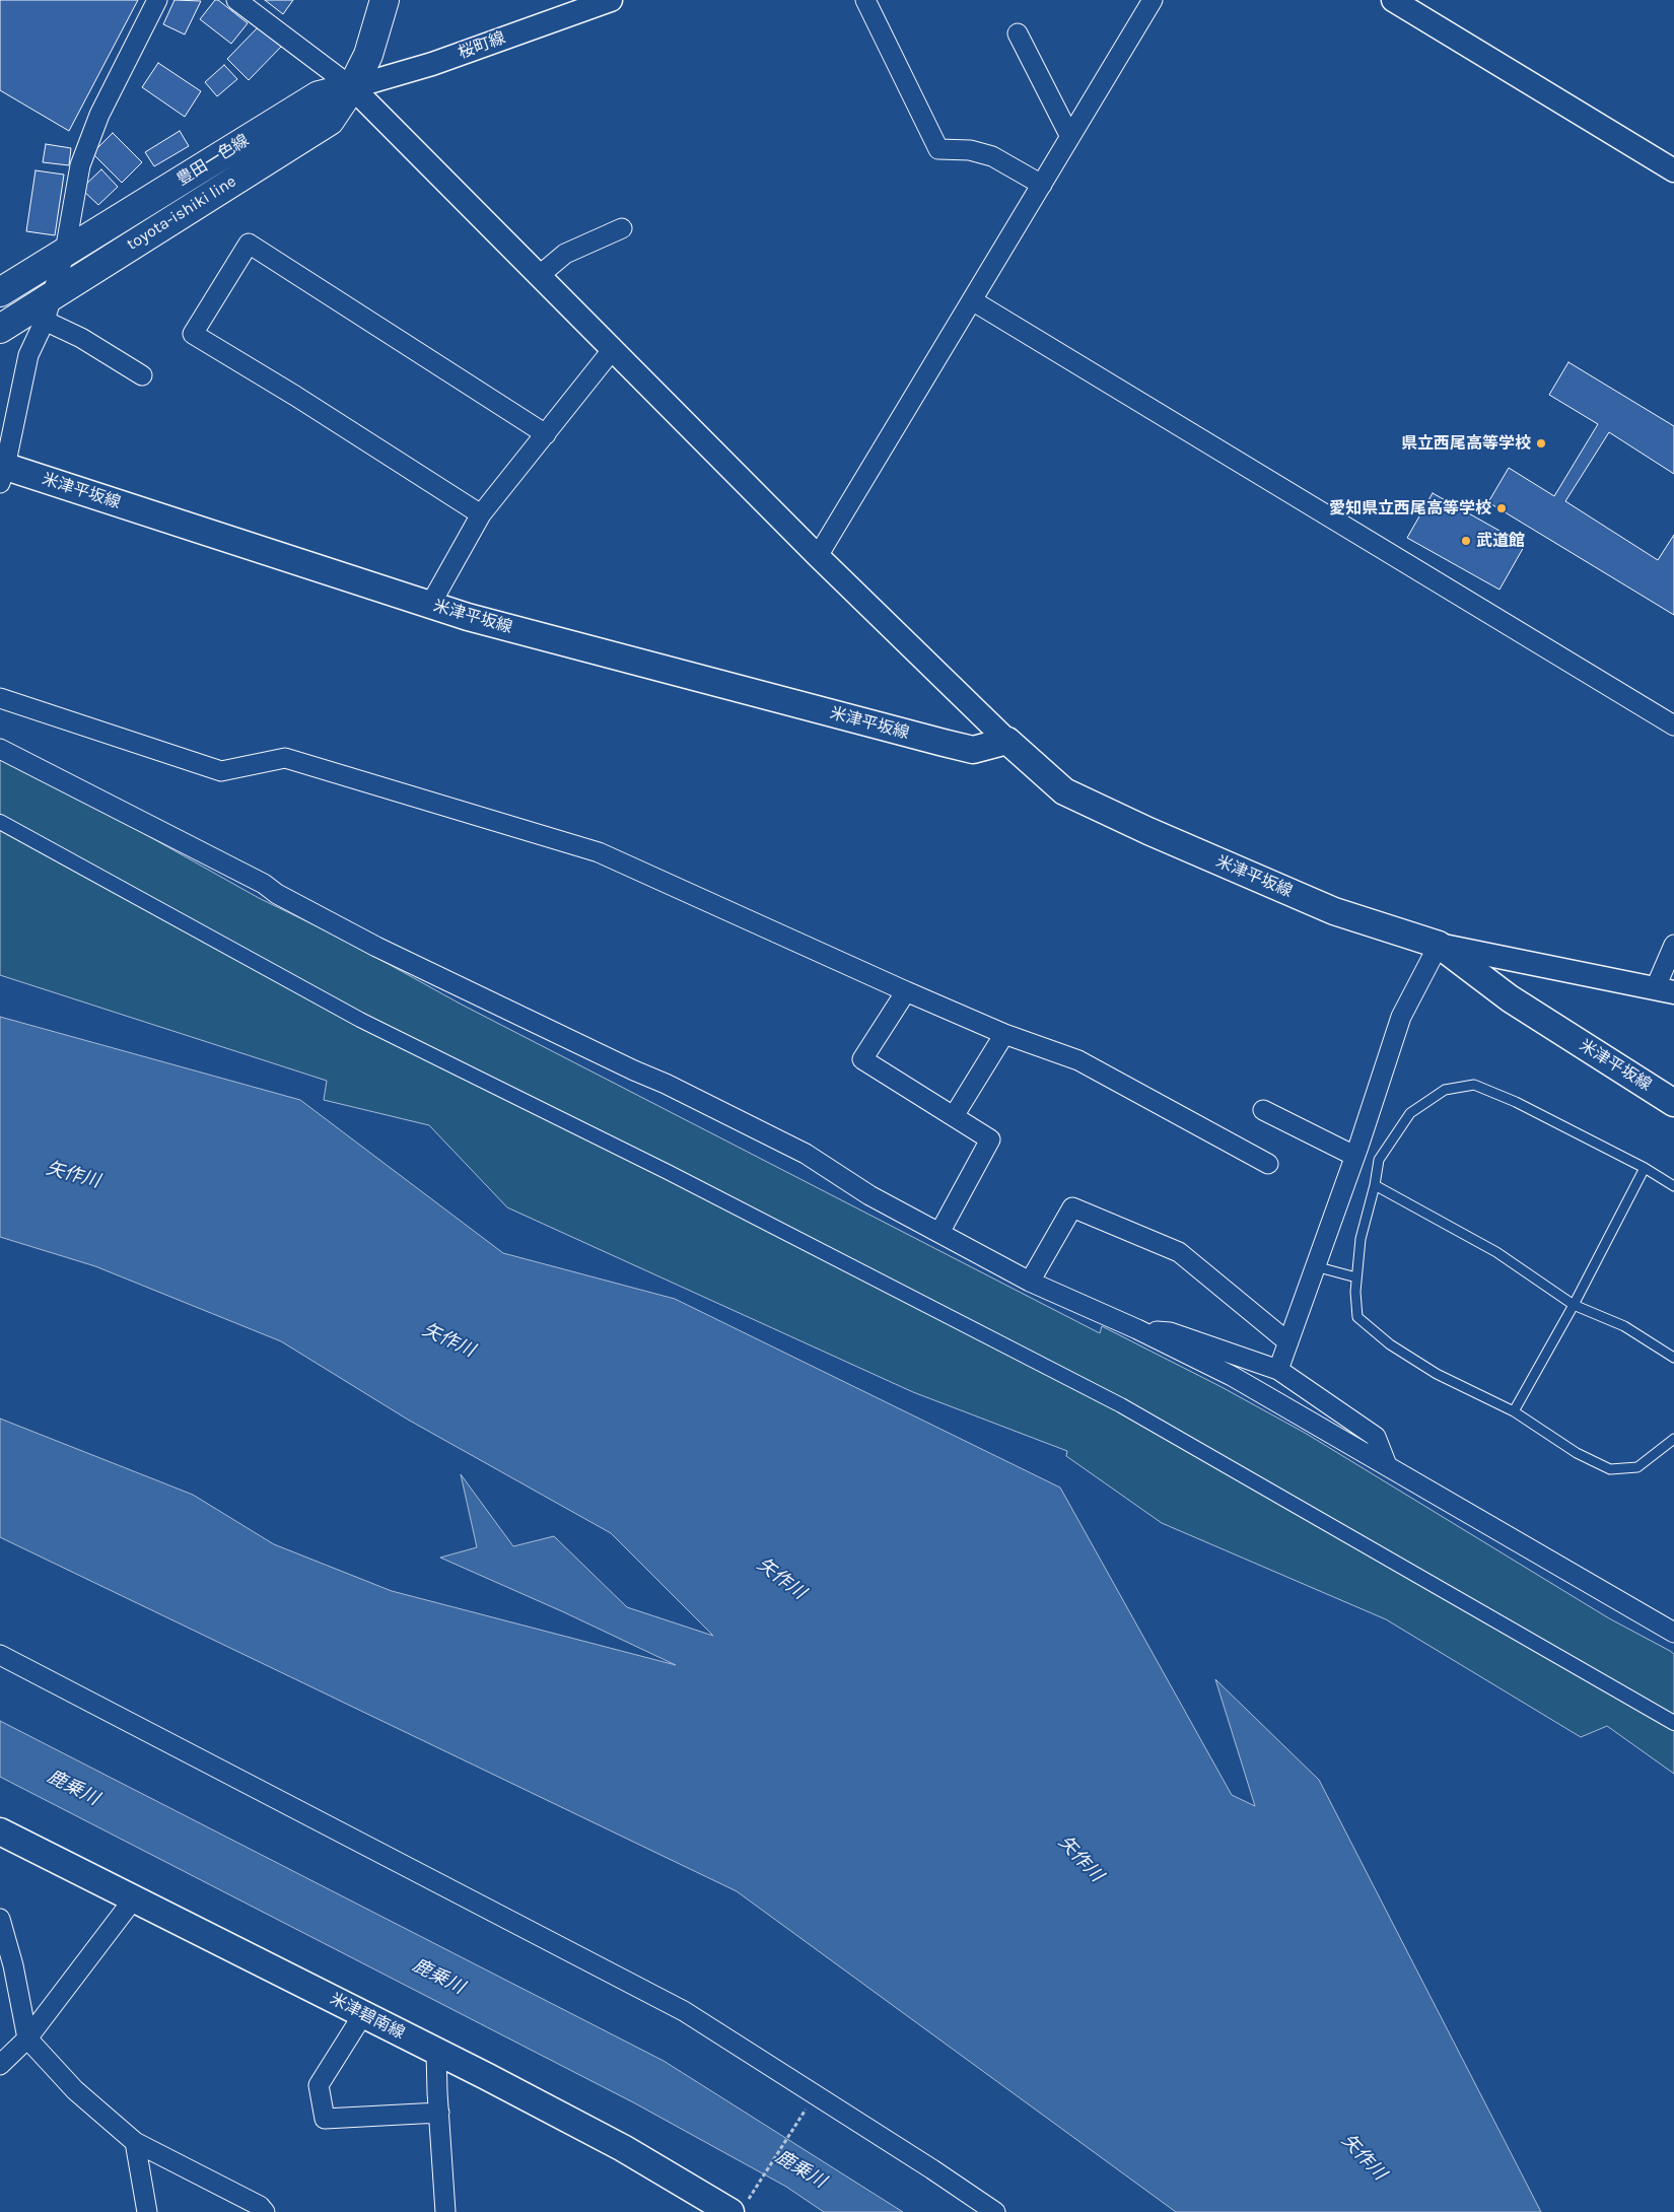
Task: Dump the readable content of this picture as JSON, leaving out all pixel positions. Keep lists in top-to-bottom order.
{
  "streets": {
    "main road": [
      "豊田一色線",
      "toyota-ishiki line",
      "米津平坂線",
      "米津碧南線"
    ],
    "street": ["桜町線"]
  },
  "crossings": [
    ["桜町線", "豊田一色線"],
    ["桜町線", "toyota-ishiki line"],
    ["豊田一色線", "toyota-ishiki line"]
  ],
  "water": ["矢作川", "鹿乗川"],
  "places": ["県立西尾高等学校", "愛知県立西尾高等学校", "武道館"]
}
